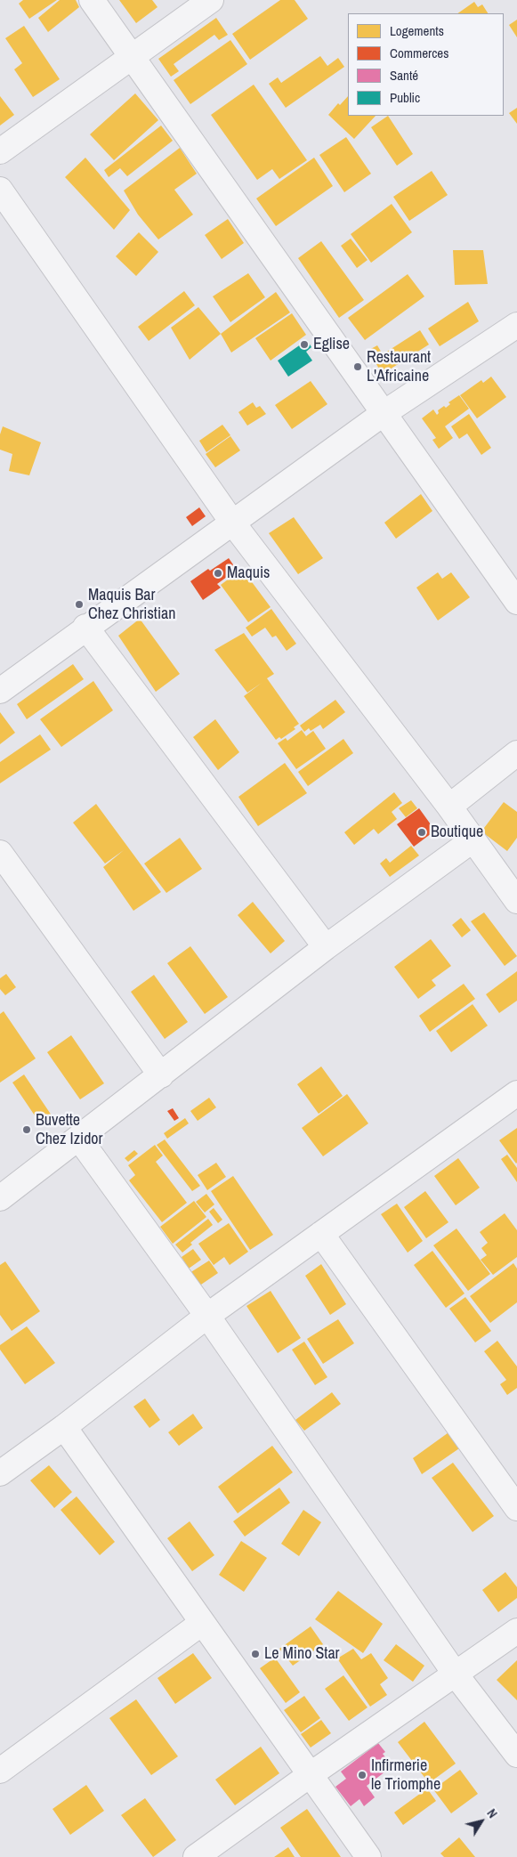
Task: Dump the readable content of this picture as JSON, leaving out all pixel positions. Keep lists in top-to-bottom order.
{
  "places": [
    "Eglise",
    "Restaurant L'Africaine",
    "Maquis",
    "Maquis Bar Chez Christian",
    "Boutique",
    "Buvette Chez Izidor",
    "Le Mino Star",
    "Infirmerie le Triomphe"
  ],
  "legend": [
    "Logements",
    "Commerces",
    "Santé",
    "Public"
  ],
  "north": "top right"
}
